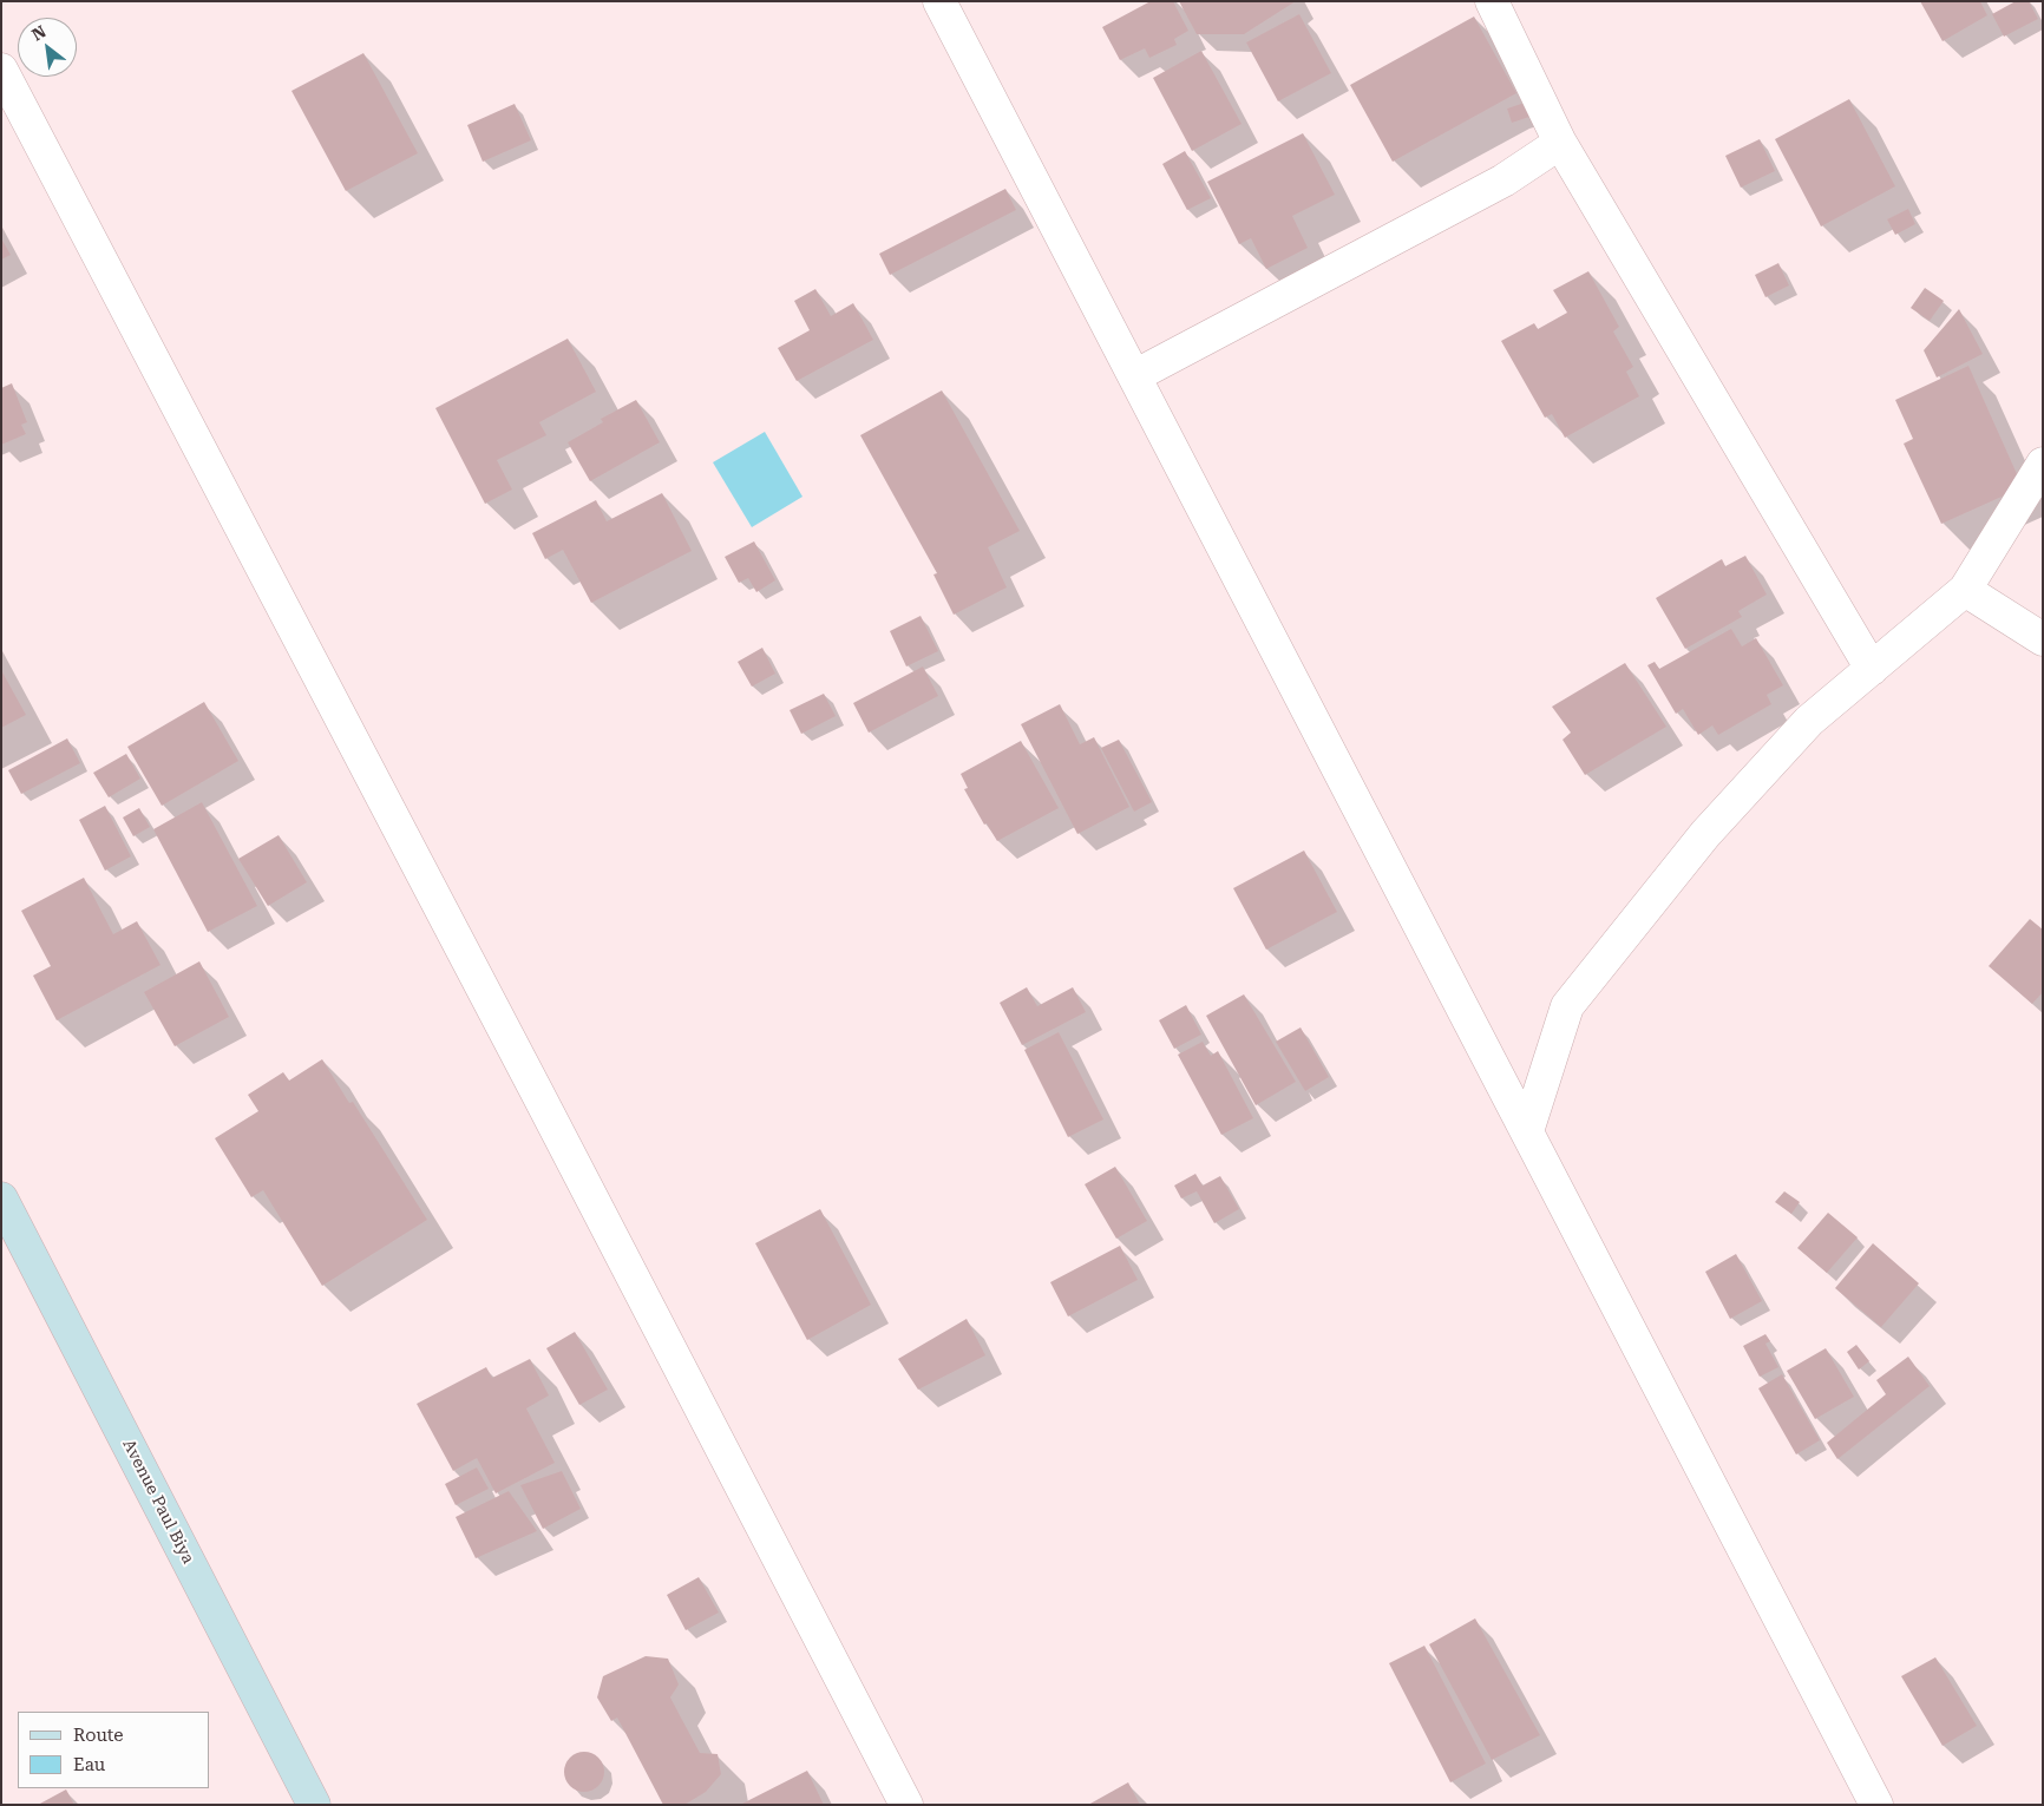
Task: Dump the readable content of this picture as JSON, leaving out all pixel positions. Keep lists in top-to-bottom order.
{
  "streets": {
    "main road": ["Avenue Paul Biya"]
  },
  "legend": ["Route", "Eau"],
  "north": "top left"
}
